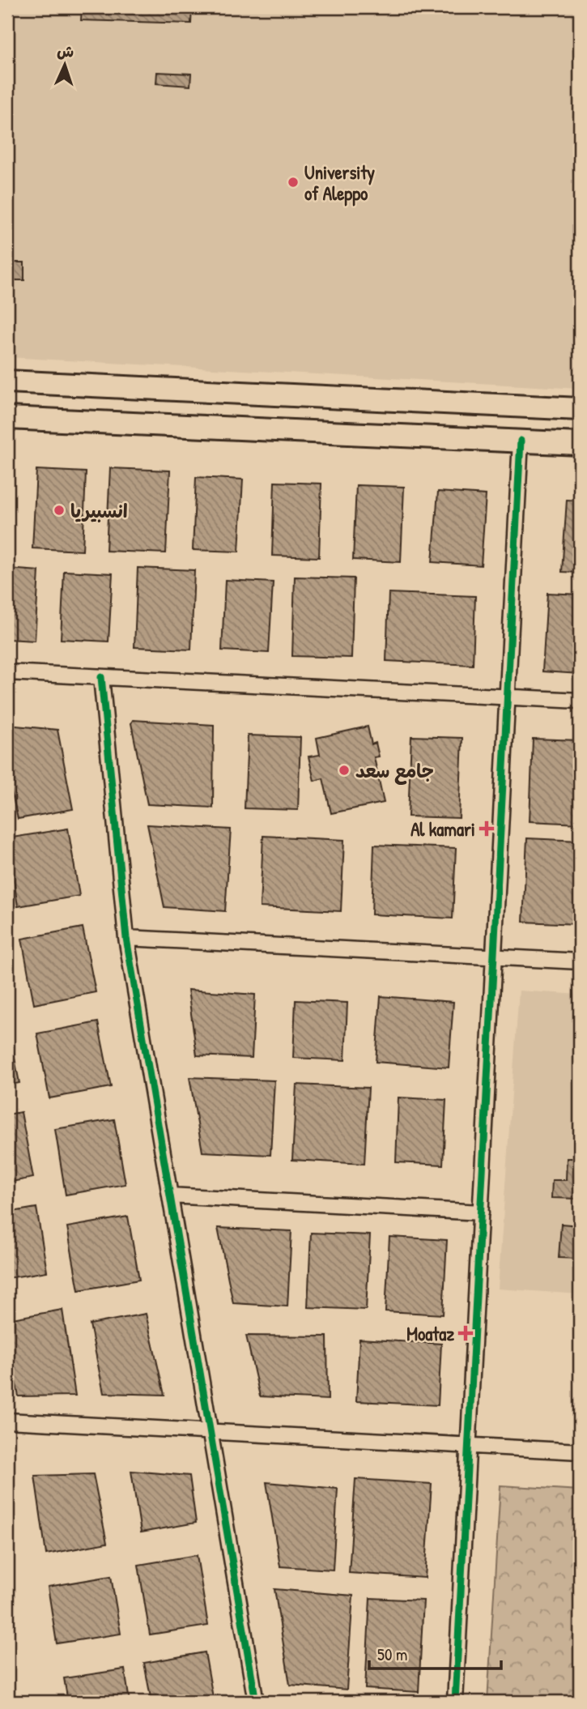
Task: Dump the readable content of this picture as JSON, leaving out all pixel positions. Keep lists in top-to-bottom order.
{
  "places": {
    "other": ["University of Aleppo", "انسبيريا", "جامع سعد"],
    "health": ["Al kamari", "Moataz"]
  },
  "scale_bar": "50 m",
  "north": "top"
}
